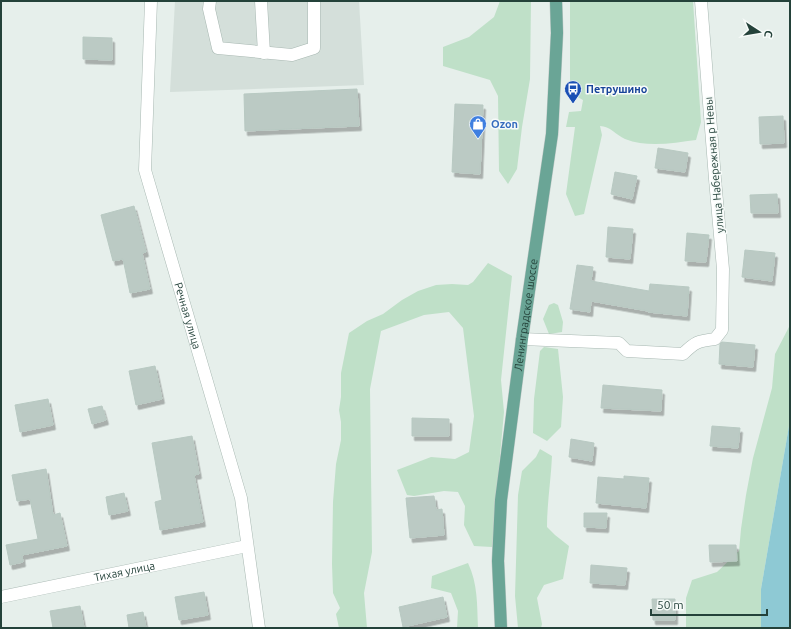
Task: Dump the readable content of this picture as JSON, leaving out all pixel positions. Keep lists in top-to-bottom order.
{
  "streets": {
    "main road": ["Ленинградское шоссе"],
    "street": ["улица Набережная р Невы", "Речная улица", "Тихая улица"]
  },
  "crossings": [
    ["улица Набережная р Невы", "Ленинградское шоссе"],
    ["Речная улица", "Тихая улица"]
  ],
  "places": {
    "bus stop": ["Петрушино"],
    "shop": ["Ozon"]
  },
  "scale_bar": "50 m",
  "north": "right"
}
